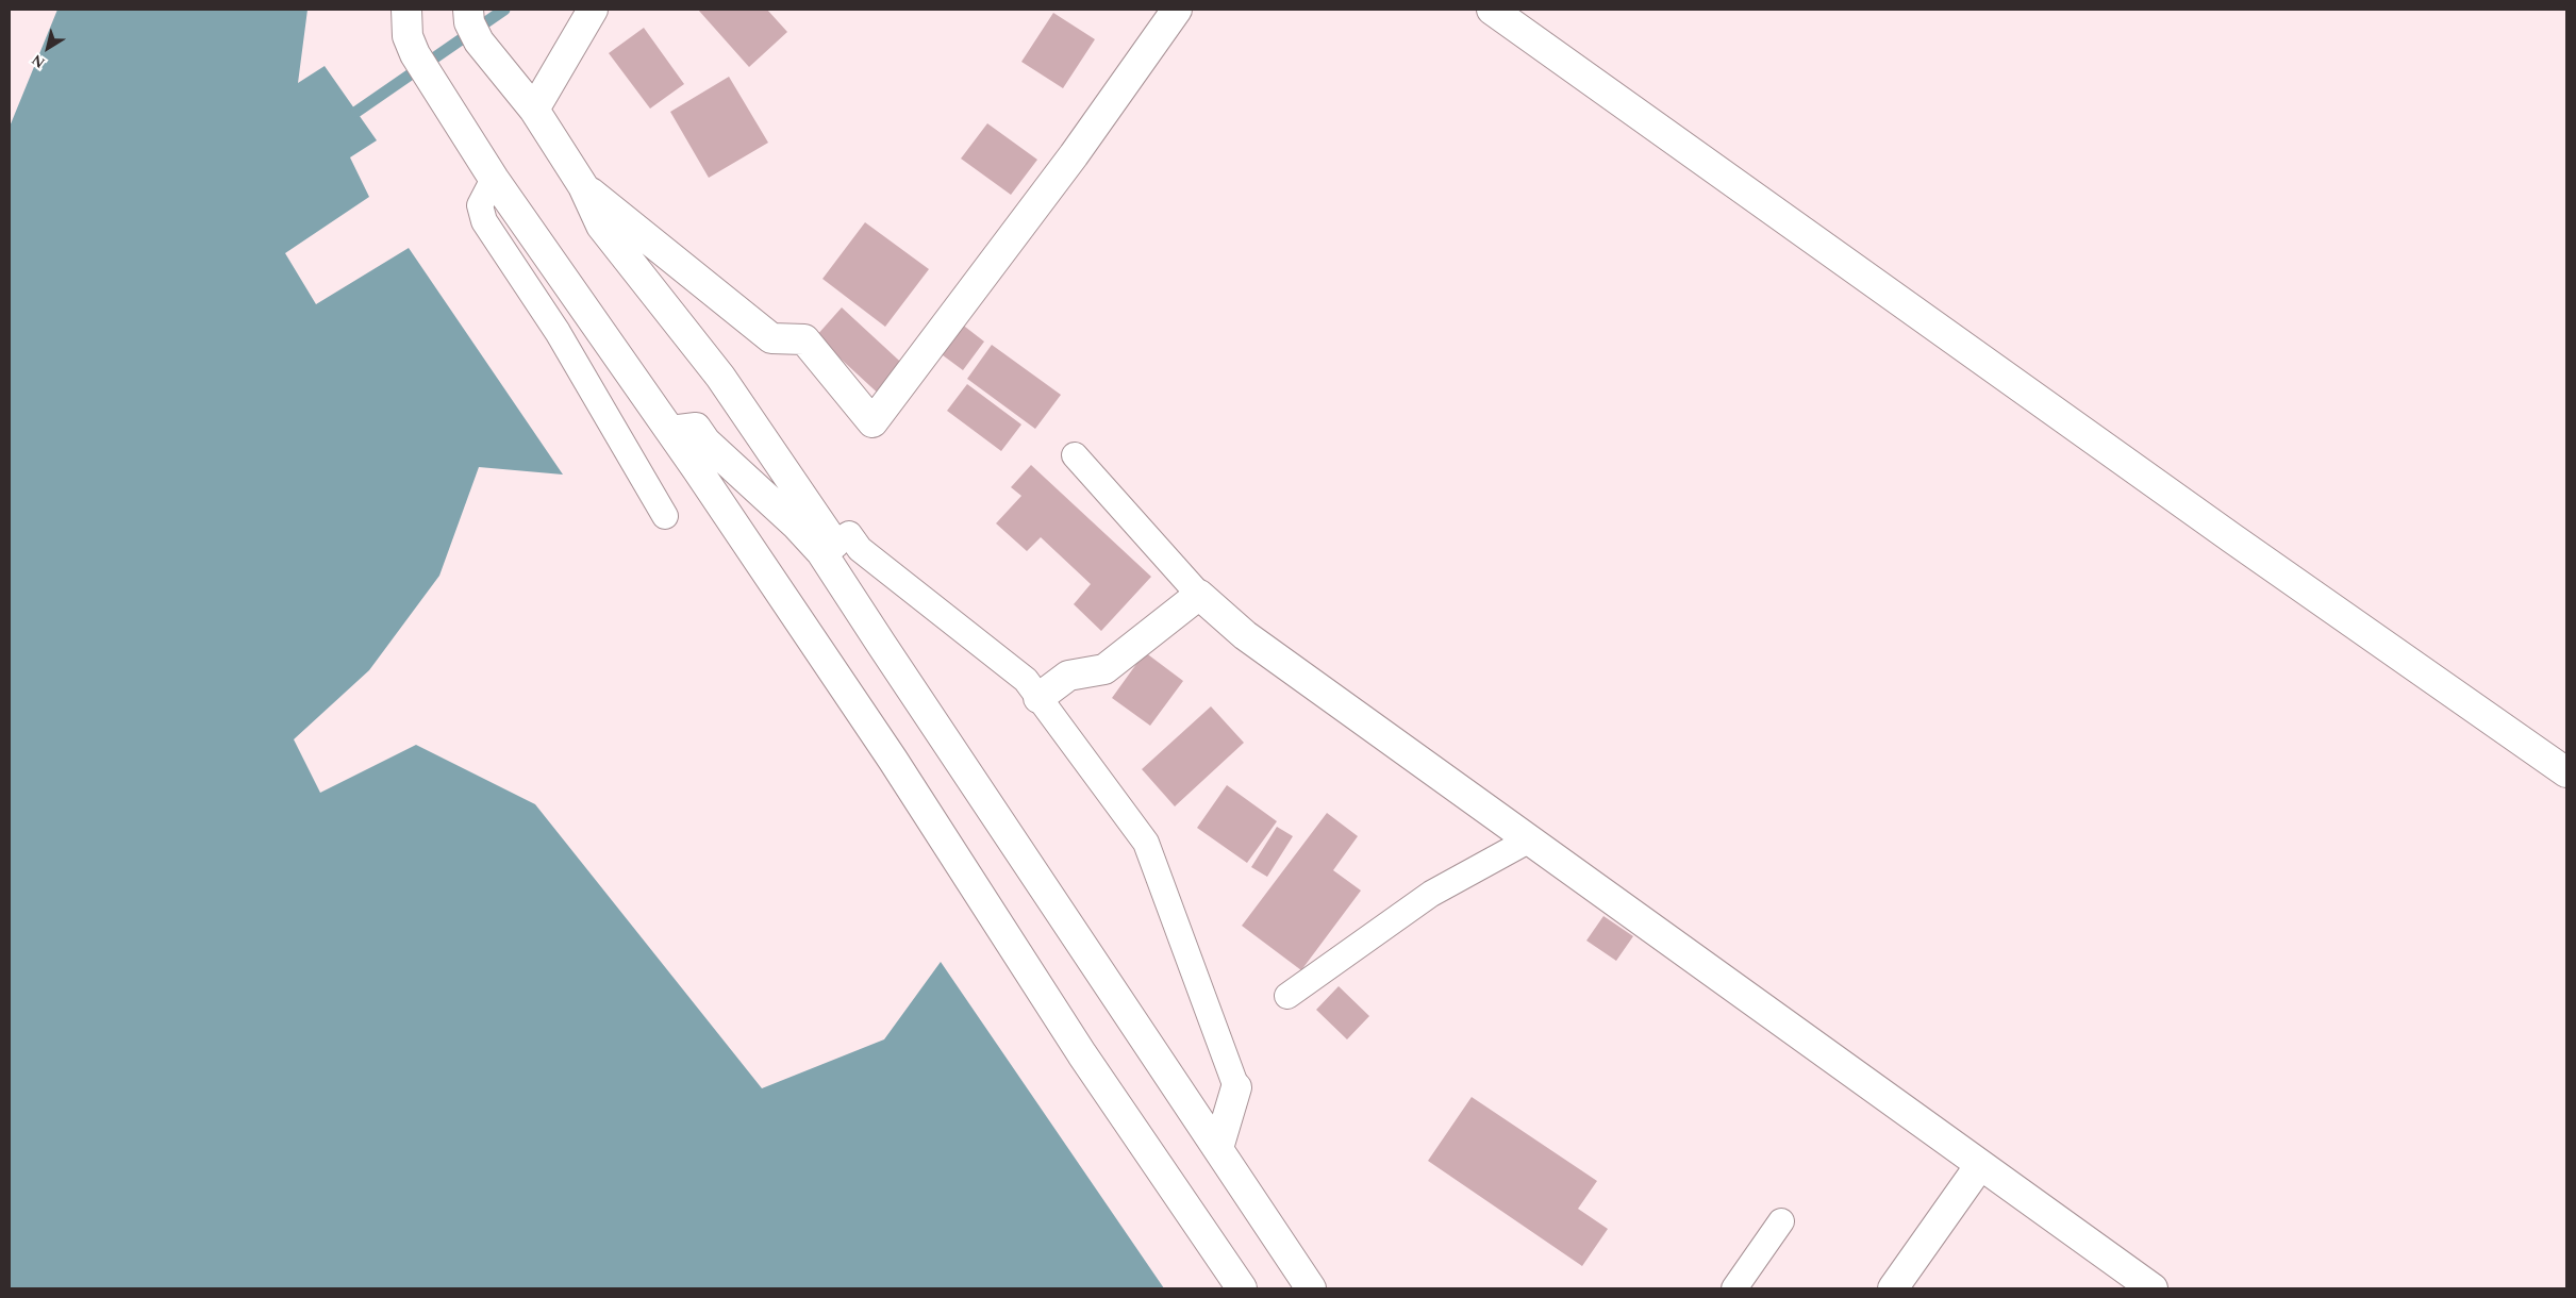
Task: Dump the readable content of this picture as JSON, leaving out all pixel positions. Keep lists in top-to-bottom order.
{
  "north": "bottom left"
}
